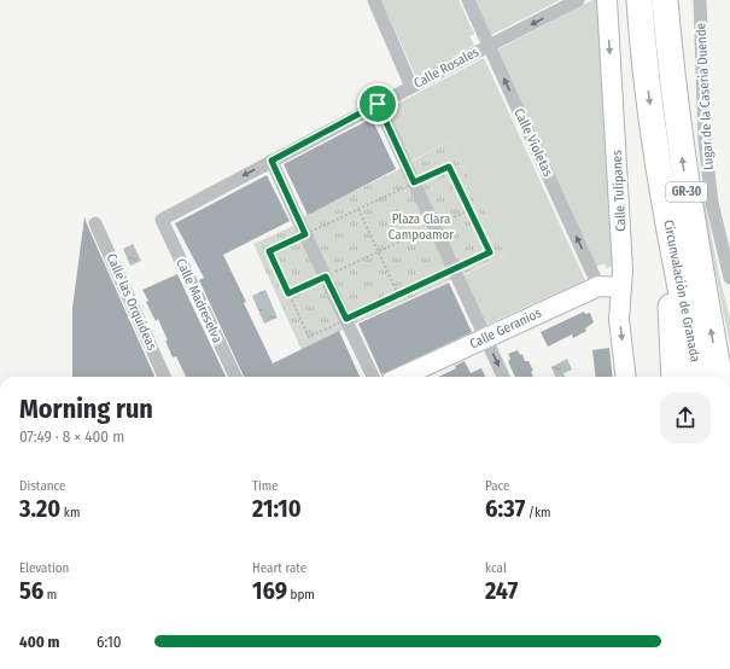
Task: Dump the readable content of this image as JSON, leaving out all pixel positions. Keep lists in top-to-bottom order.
{
  "streets": {
    "highway": ["GR-30", "Circunvalación de Granada"],
    "street": [
      "Calle Rosales",
      "Lugar de la Caseria Duende",
      "Calle Violetas",
      "Calle Tulipanes",
      "Calle Madreselva",
      "Calle las Orquídeas",
      "Calle Geranios"
    ]
  },
  "crossings": [
    ["Calle Rosales", "Calle Violetas"],
    ["Calle Rosales", "Calle Madreselva"],
    ["Calle Violetas", "Calle Geranios"],
    ["Calle Tulipanes", "Calle Geranios"]
  ],
  "one_way": ["Calle Rosales", "Calle Violetas"],
  "parks": ["Plaza Clara Campoamor"],
  "page": {
    "heading": ["Morning run", "07:49 · 8 × 400 m"],
    "stats": [
      ["Distance", "3.20 km"],
      ["Time", "21:10"],
      ["Pace", "6:37 /km"],
      ["Elevation", "56 m"],
      ["Heart rate", "169 bpm"],
      ["kcal", "247"]
    ],
    "list": [
      {
        "name": "400 m",
        "note": "6:10"
      }
    ]
  }
}
